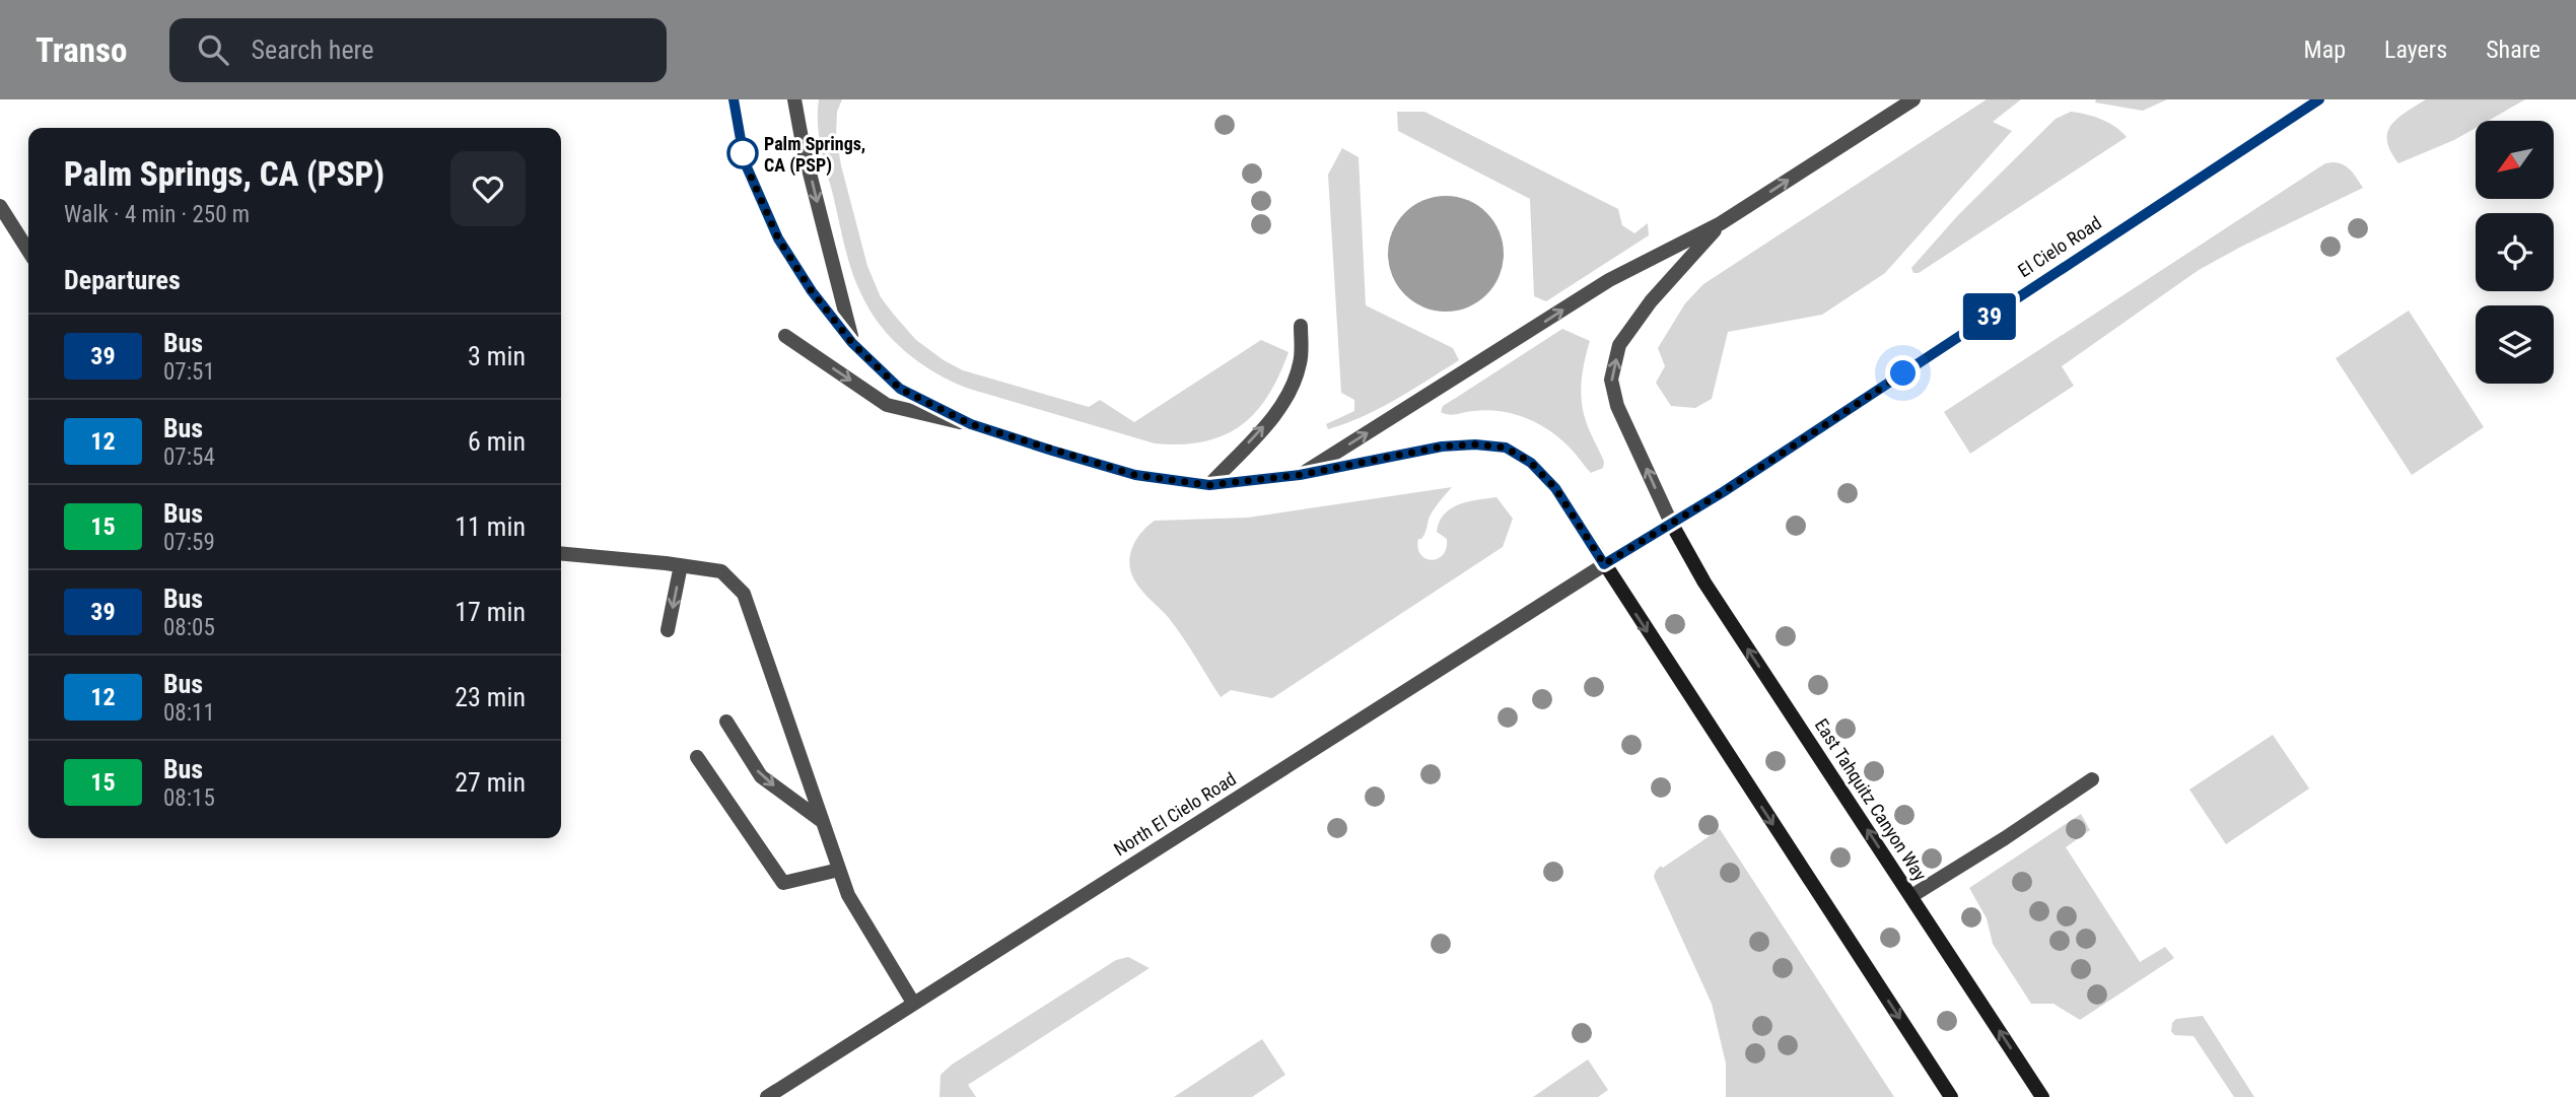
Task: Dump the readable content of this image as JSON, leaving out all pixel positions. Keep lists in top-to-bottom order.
{
  "streets": {
    "main road": ["El Cielo Road", "East Tahquitz Canyon Way"],
    "street": ["North El Cielo Road"]
  },
  "crossings": [
    ["El Cielo Road", "East Tahquitz Canyon Way"],
    ["El Cielo Road", "North El Cielo Road"]
  ],
  "places": ["Palm Springs, CA (PSP)"],
  "lines": ["bus line 39"],
  "north": "bottom left",
  "page": {
    "header": "Transo",
    "search": "Search here",
    "nav": ["Map", "Layers", "Share"],
    "on_map": "39",
    "heading": [
      ["Palm Springs, CA (PSP)", "Walk · 4 min · 250 m"],
      "Departures"
    ],
    "list": [
      {
        "mark": "39",
        "name": "Bus",
        "note": "07:51",
        "value": "3 min"
      },
      {
        "mark": "12",
        "name": "Bus",
        "note": "07:54",
        "value": "6 min"
      },
      {
        "mark": "15",
        "name": "Bus",
        "note": "07:59",
        "value": "11 min"
      },
      {
        "mark": "39",
        "name": "Bus",
        "note": "08:05",
        "value": "17 min"
      },
      {
        "mark": "12",
        "name": "Bus",
        "note": "08:11",
        "value": "23 min"
      },
      {
        "mark": "15",
        "name": "Bus",
        "note": "08:15",
        "value": "27 min"
      }
    ]
  }
}
